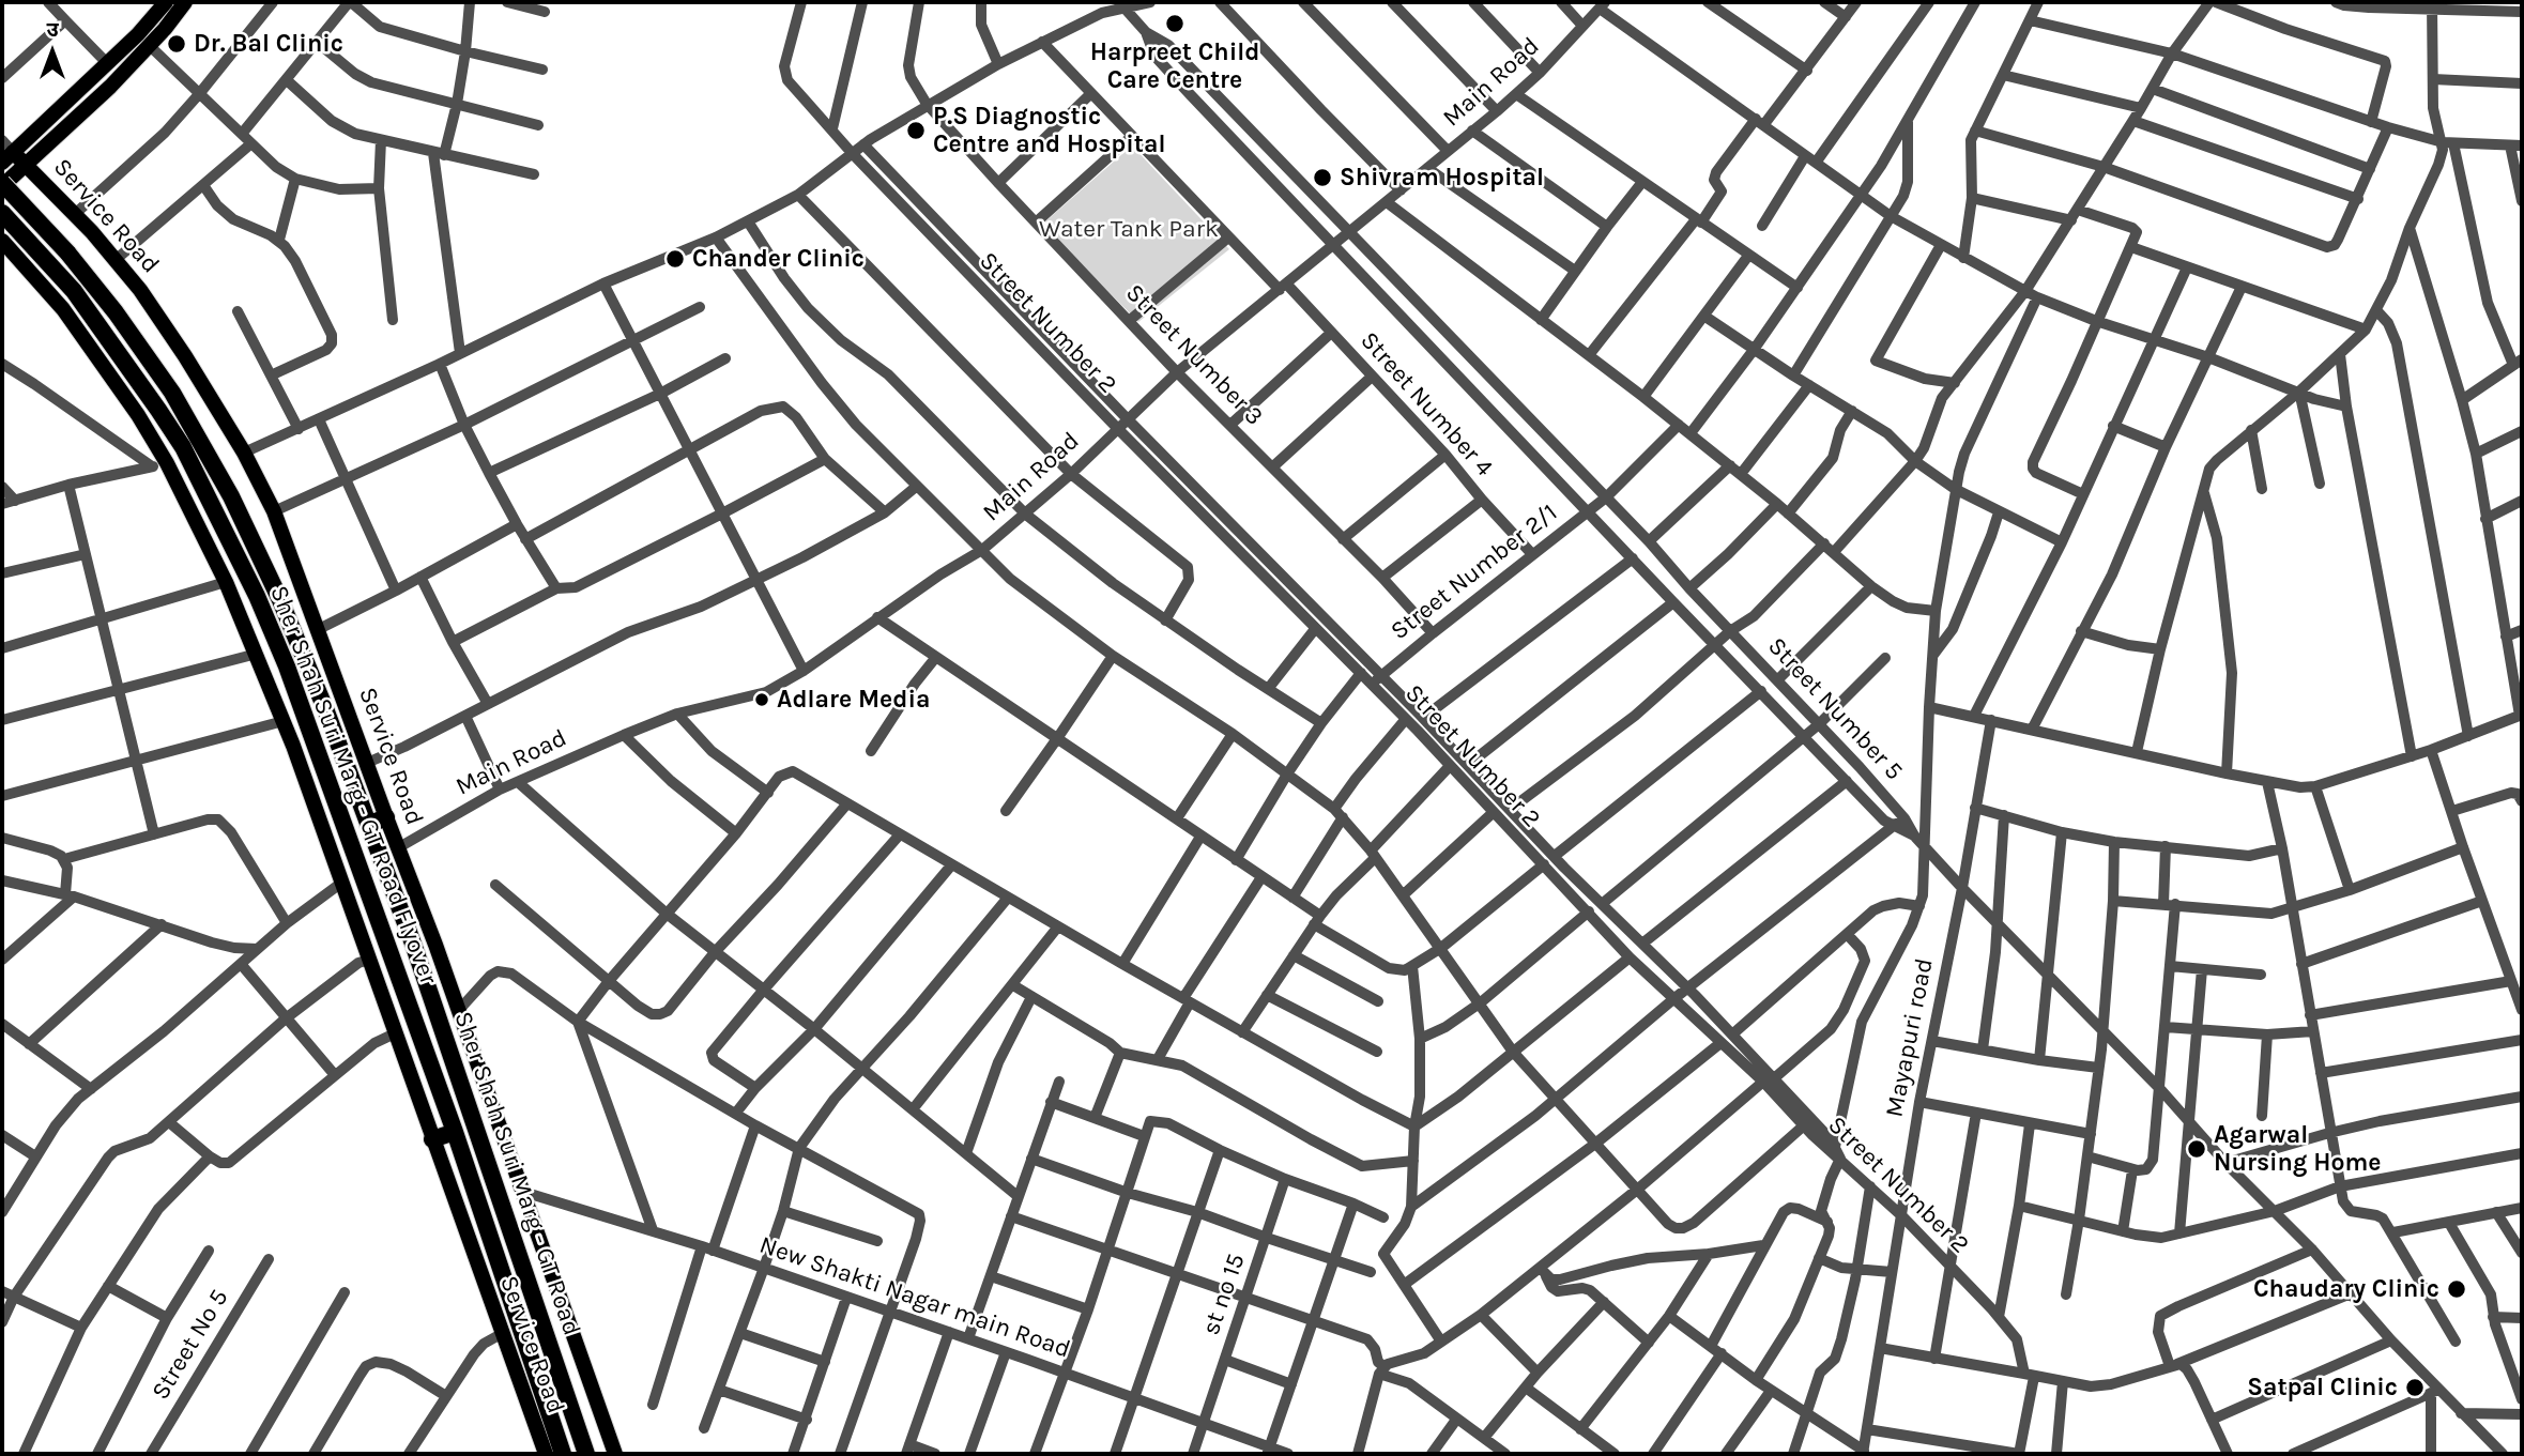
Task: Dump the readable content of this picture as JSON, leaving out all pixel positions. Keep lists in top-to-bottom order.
{
  "streets": {
    "highway": ["Sher Shah Suri Marg - GT Road Flyover", "Sher Shah Suri Marg - GT Road"],
    "main road": ["Service Road"],
    "street": [
      "Main Road",
      "Street Number 2",
      "Street Number 3",
      "Street Number 4",
      "Street Number 2/1",
      "Street Number 5",
      "Mayapuri road",
      "st no 15",
      "New Shakti Nagar main Road",
      "Street No 5"
    ]
  },
  "crossings": [
    ["Main Road", "Service Road"],
    ["Main Road", "Street Number 2"],
    ["Main Road", "Street Number 3"],
    ["Main Road", "Street Number 4"],
    ["Main Road", "Street Number 5"],
    ["Service Road", "New Shakti Nagar main Road"],
    ["Street Number 2", "Street Number 2/1"],
    ["Street Number 2", "Mayapuri road"],
    ["Street Number 3", "Street Number 2/1"],
    ["Street Number 4", "Street Number 2/1"],
    ["Street Number 2/1", "Street Number 5"],
    ["Street Number 5", "Mayapuri road"],
    ["Sher Shah Suri Marg - GT Road Flyover", "Sher Shah Suri Marg - GT Road"],
    ["st no 15", "New Shakti Nagar main Road"]
  ],
  "parks": ["Water Tank Park"],
  "places": [
    "Harpreet Child Care Centre",
    "Dr. Bal Clinic",
    "P.S Diagnostic Centre and Hospital",
    "Shivram Hospital",
    "Chander Clinic",
    "Adlare Media",
    "Agarwal Nursing Home",
    "Chaudary Clinic",
    "Satpal Clinic"
  ],
  "north": "top"
}
